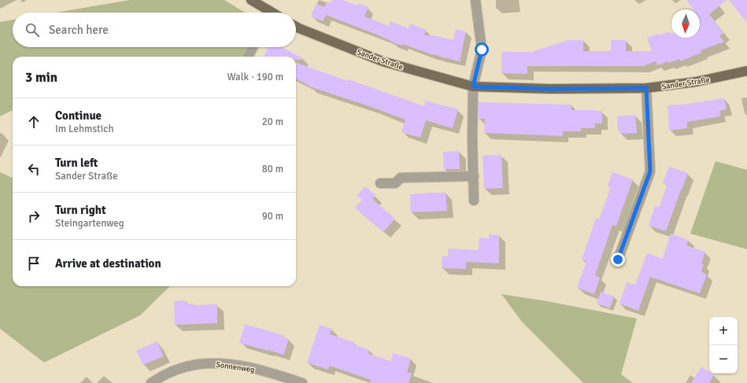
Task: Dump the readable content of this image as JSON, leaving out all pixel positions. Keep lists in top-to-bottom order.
{
  "streets": {
    "main road": ["Sander Straße"],
    "street": ["Sonnenweg"]
  },
  "north": "bottom",
  "page": {
    "search": "Search here",
    "heading": ["3 min", "Walk · 190 m"],
    "list": [
      ["Continue", "Im Lehmstich", "20 m"],
      ["Turn left", "Sander Straße", "80 m"],
      ["Turn right", "Steingartenweg", "90 m"],
      "Arrive at destination"
    ],
    "map_buttons": ["+", "−"]
  }
}
